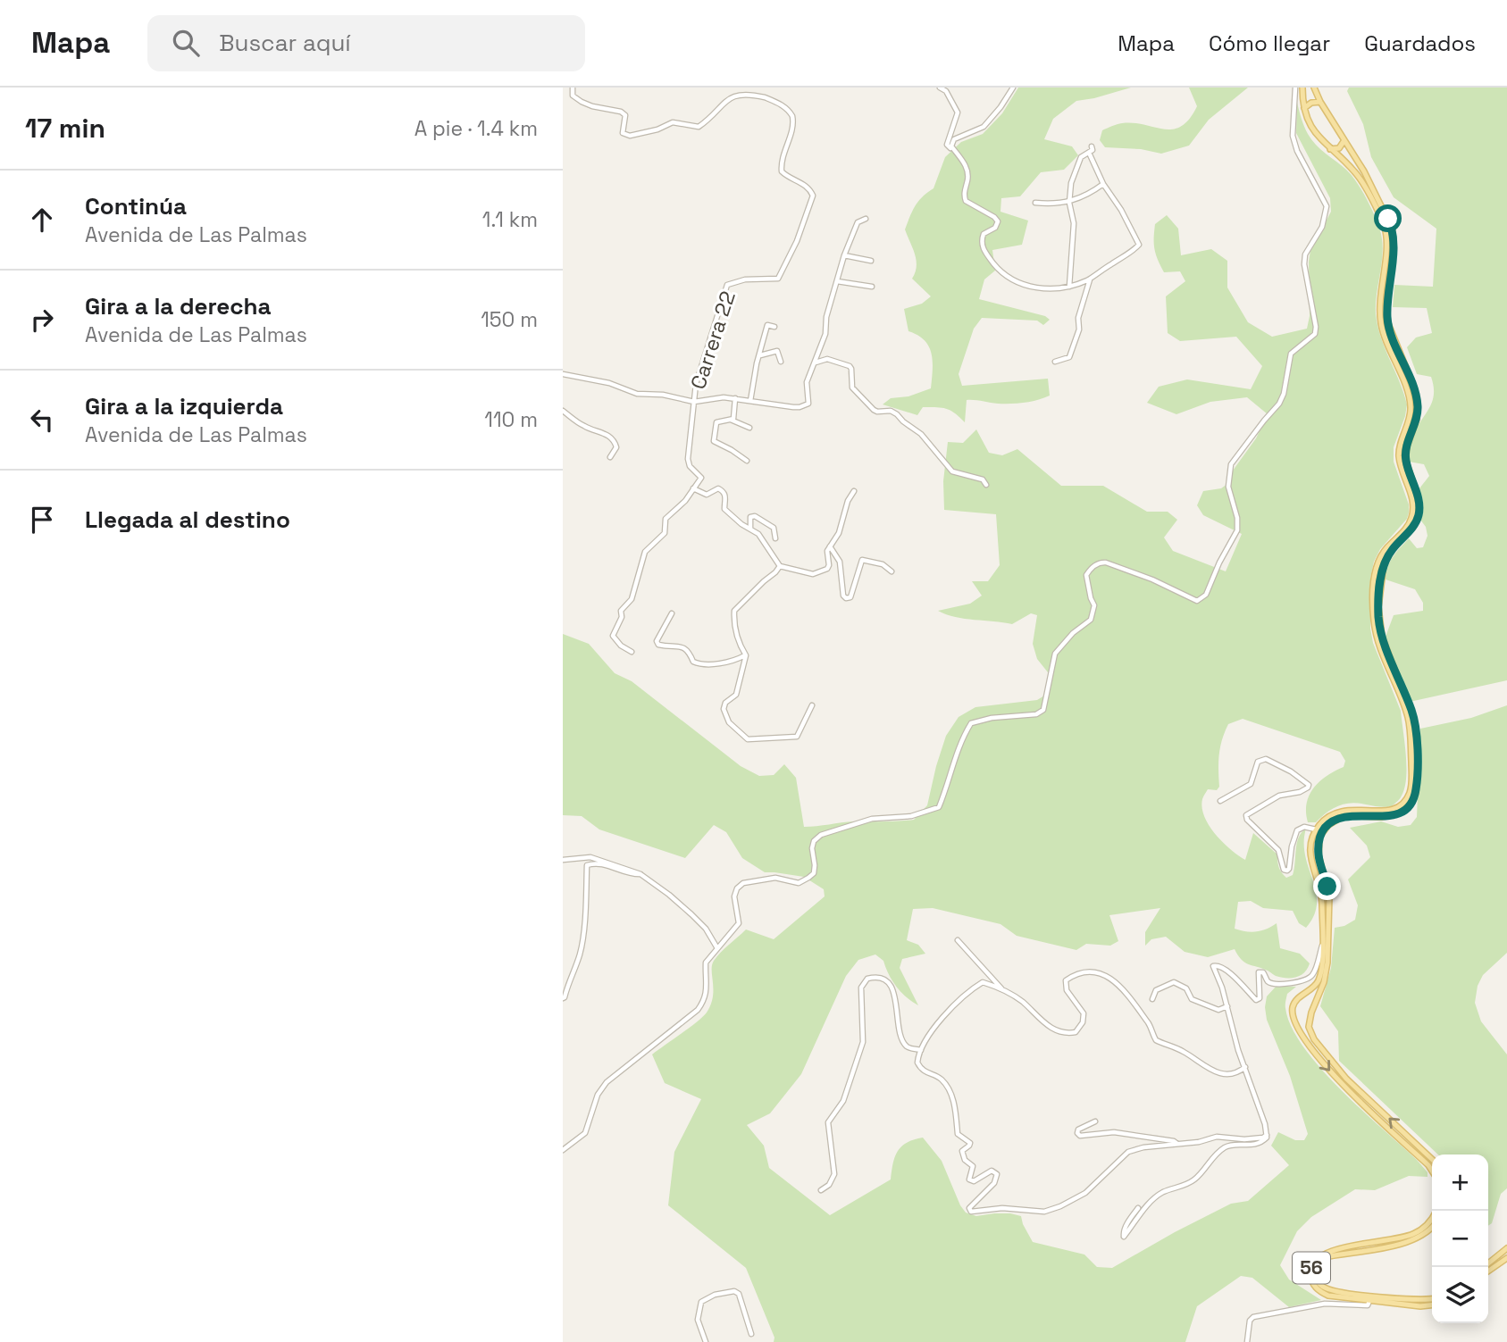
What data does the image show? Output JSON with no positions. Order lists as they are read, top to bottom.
{
  "streets": {
    "main road": ["56"],
    "street": ["Carrera 22"]
  },
  "page": {
    "header": "Mapa",
    "search": "Buscar aquí",
    "nav": ["Mapa", "Cómo llegar", "Guardados"],
    "heading": ["17 min", "A pie · 1.4 km"],
    "list": [
      ["Continúa", "Avenida de Las Palmas", "1.1 km"],
      ["Gira a la derecha", "Avenida de Las Palmas", "150 m"],
      ["Gira a la izquierda", "Avenida de Las Palmas", "110 m"],
      "Llegada al destino"
    ],
    "map_buttons": ["+", "−"]
  }
}
